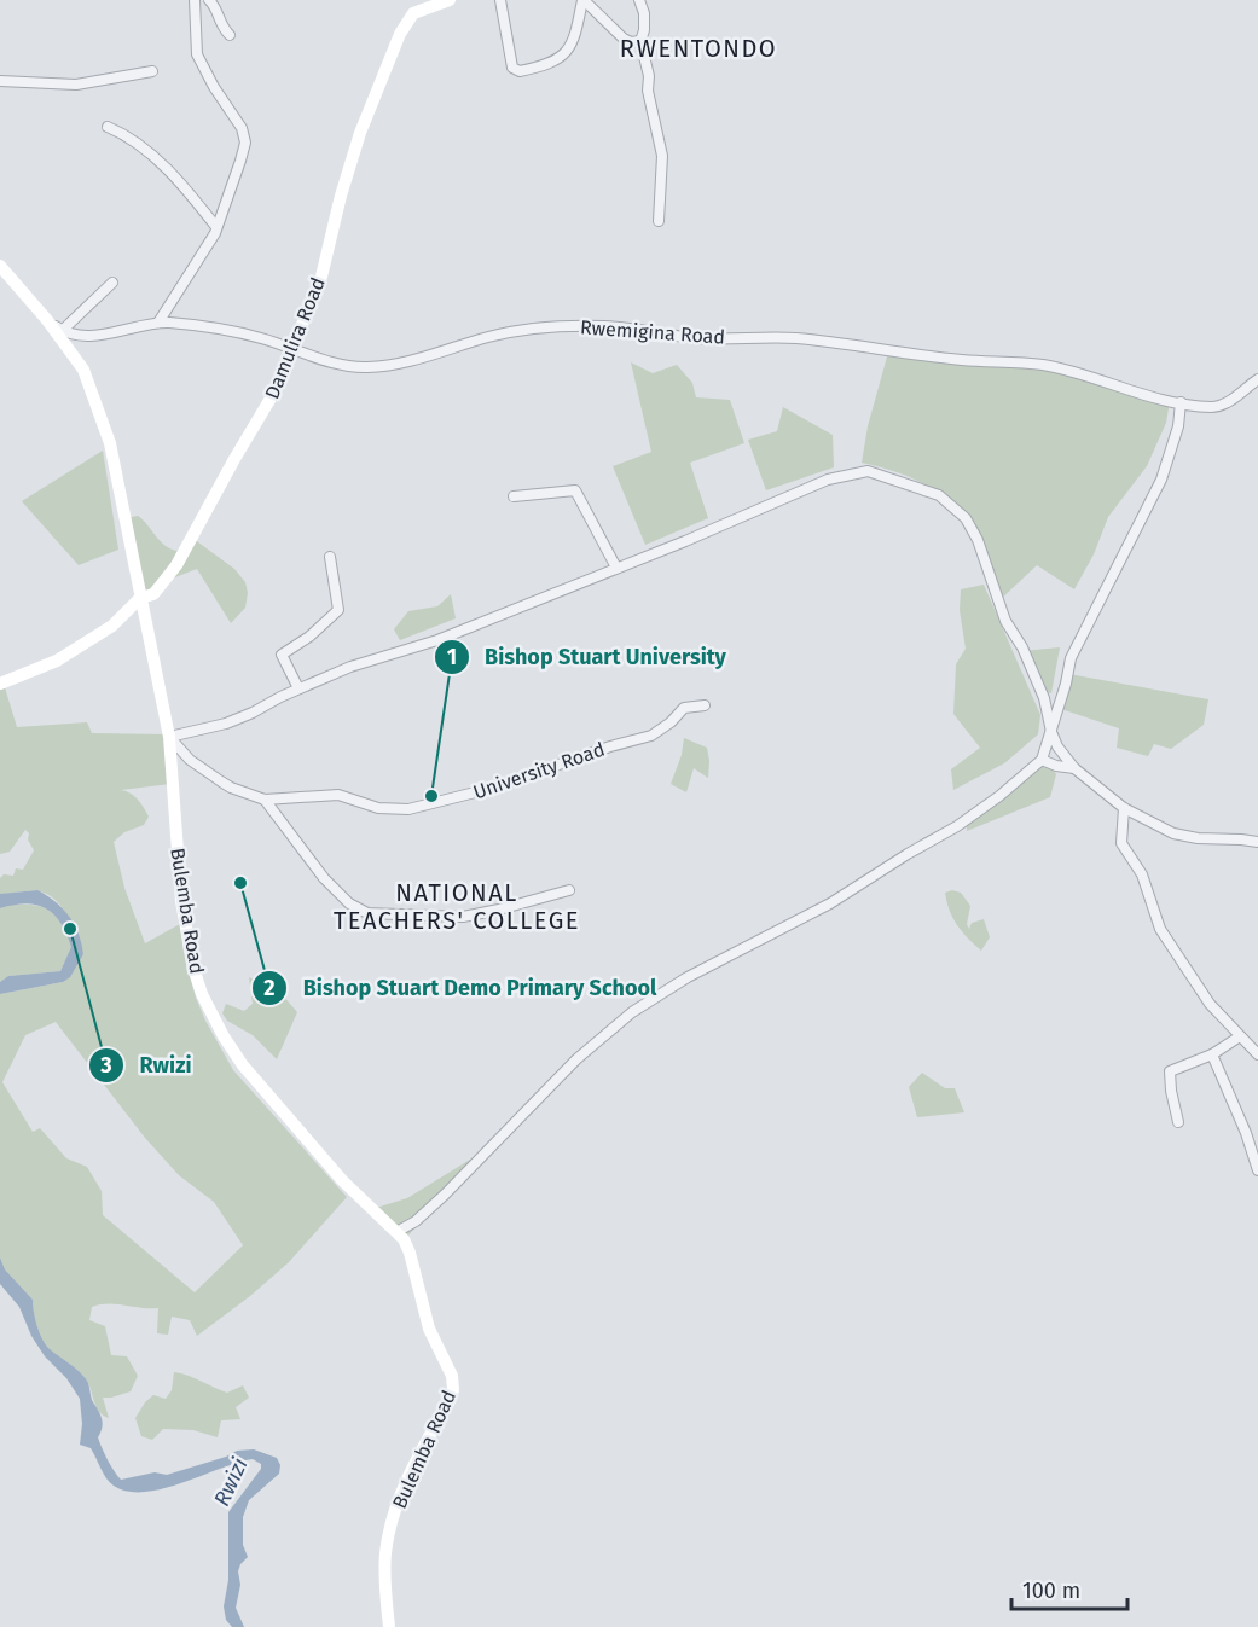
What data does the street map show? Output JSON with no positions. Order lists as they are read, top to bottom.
{
  "streets": {
    "main road": ["Damulira Road", "Bulemba Road"],
    "street": ["Rwemigina Road", "University Road"]
  },
  "crossings": [
    ["Rwemigina Road", "Damulira Road"],
    ["Rwemigina Road", "Bulemba Road"],
    ["Damulira Road", "Bulemba Road"],
    ["University Road", "Bulemba Road"]
  ],
  "districts": ["RWENTONDO", "NATIONAL TEACHERS' COLLEGE"],
  "water": ["Rwizi"],
  "places": ["Bishop Stuart University", "Bishop Stuart Demo Primary School", "Rwizi"],
  "scale_bar": "100 m"
}
